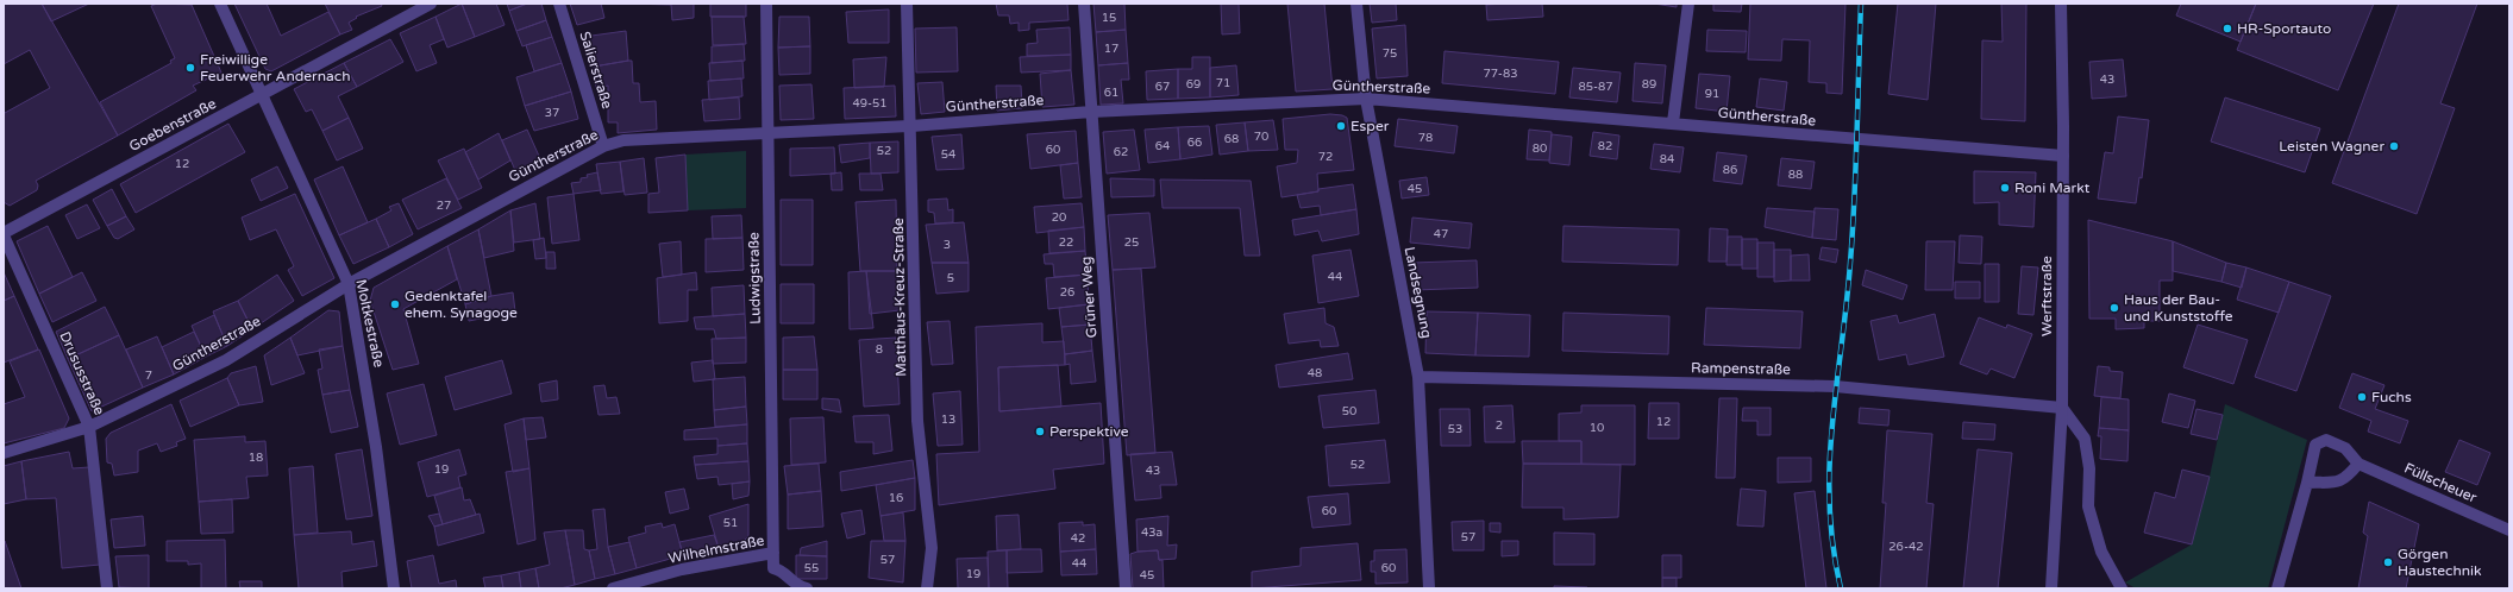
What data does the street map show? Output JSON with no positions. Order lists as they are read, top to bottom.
{
  "streets": {
    "street": [
      "Salierstraße",
      "Güntherstraße",
      "Goebenstraße",
      "Ludwigstraße",
      "Landsegnung",
      "Werftstraße",
      "Matthäus-Kreuz-Straße",
      "Grüner Weg",
      "Moltkestraße",
      "Rampenstraße",
      "Drususstraße",
      "Füllscheuer",
      "Wilhelmstraße"
    ]
  },
  "crossings": [
    ["Salierstraße", "Güntherstraße"],
    ["Güntherstraße", "Ludwigstraße"],
    ["Güntherstraße", "Landsegnung"],
    ["Güntherstraße", "Werftstraße"],
    ["Güntherstraße", "Matthäus-Kreuz-Straße"],
    ["Güntherstraße", "Grüner Weg"],
    ["Güntherstraße", "Moltkestraße"],
    ["Güntherstraße", "Drususstraße"],
    ["Goebenstraße", "Moltkestraße"],
    ["Goebenstraße", "Drususstraße"],
    ["Ludwigstraße", "Wilhelmstraße"],
    ["Landsegnung", "Rampenstraße"],
    ["Werftstraße", "Rampenstraße"]
  ],
  "places": [
    "HR-Sportauto",
    "Freiwillige Feuerwehr Andernach",
    "Esper",
    "Leisten Wagner",
    "Roni Markt",
    "Gedenktafel ehem. Synagoge",
    "Haus der Bau- und Kunststoffe",
    "Fuchs",
    "Perspektive",
    "Görgen Haustechnik"
  ],
  "house_numbers": [
    "15",
    "17",
    "75",
    "77-83",
    "43",
    "71",
    "69",
    "89",
    "67",
    "85-87",
    "61",
    "91",
    "49-51",
    "37",
    "70",
    "78",
    "68",
    "66",
    "64",
    "82",
    "80",
    "60",
    "52",
    "62",
    "54",
    "72",
    "84",
    "12",
    "86",
    "88",
    "45",
    "27",
    "20",
    "47",
    "22",
    "25",
    "3",
    "44",
    "5",
    "26",
    "8",
    "48",
    "7",
    "50",
    "13",
    "12",
    "2",
    "10",
    "53",
    "18",
    "52",
    "19",
    "43",
    "16",
    "60",
    "51",
    "43a",
    "57",
    "42",
    "26-42",
    "57",
    "44",
    "55",
    "60",
    "19",
    "45"
  ]
}
